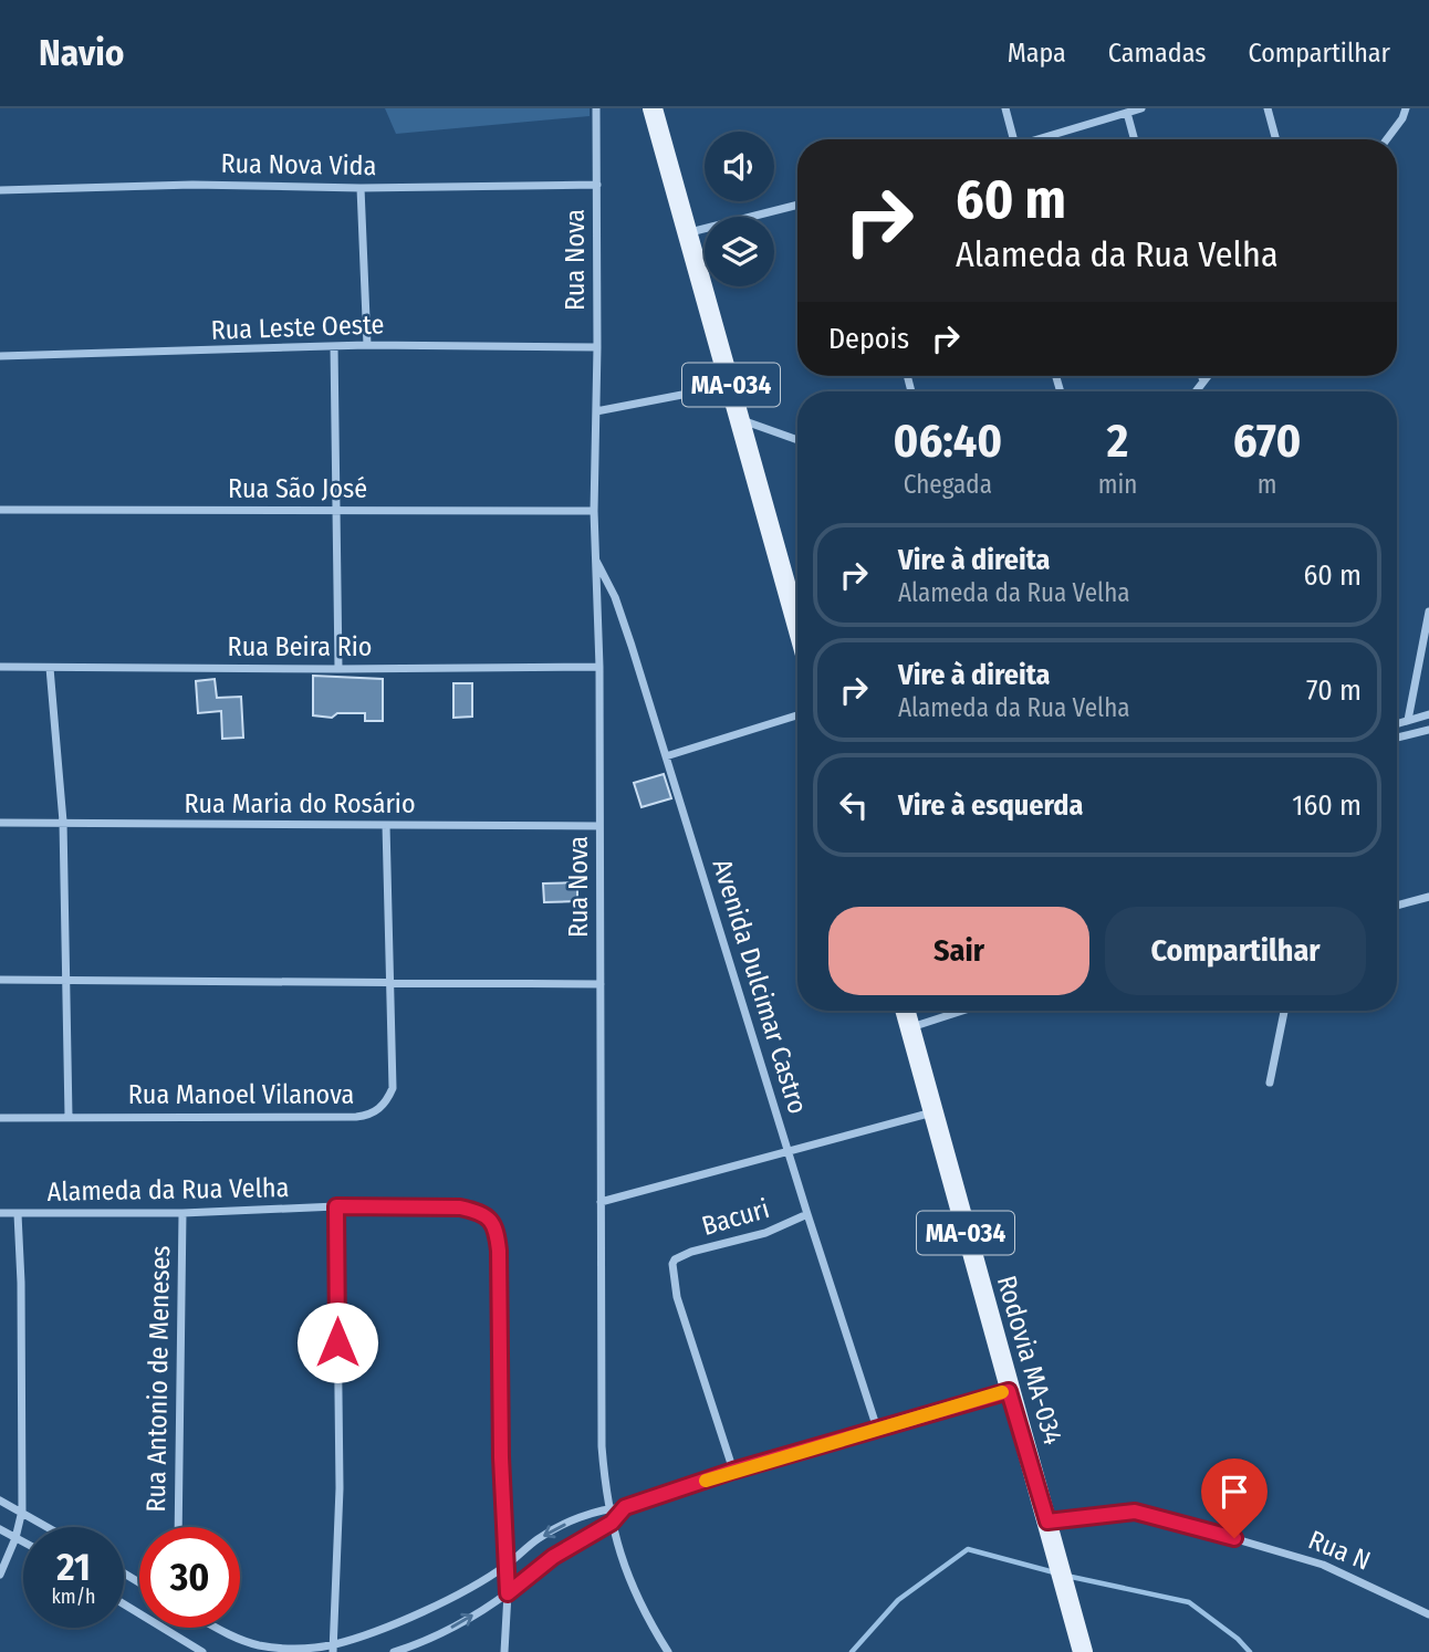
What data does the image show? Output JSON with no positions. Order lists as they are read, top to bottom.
{
  "streets": {
    "main road": ["MA-034", "Rodovia MA-034"],
    "street": [
      "Rua Nova Vida",
      "Rua Nova",
      "Rua Leste Oeste",
      "Rua São José",
      "Rua Beira Rio",
      "Rua Maria do Rosário",
      "Avenida Dulcimar Castro",
      "Rua Manoel Vilanova",
      "Alameda da Rua Velha",
      "Bacuri",
      "Rua Antonio de Meneses",
      "Rua N"
    ]
  },
  "crossings": [
    ["Rua Nova Vida", "Rua Nova"],
    ["Rua Nova", "Rua Leste Oeste"],
    ["Rua Nova", "Rua São José"],
    ["Rua Nova", "Rua Beira Rio"],
    ["Rua Nova", "Rua Maria do Rosário"],
    ["Rua Nova", "Avenida Dulcimar Castro"],
    ["MA-034", "Rodovia MA-034"],
    ["MA-034", "Rua N"],
    ["Rua Maria do Rosário", "Rua Manoel Vilanova"],
    ["Avenida Dulcimar Castro", "Bacuri"],
    ["Alameda da Rua Velha", "Rua Antonio de Meneses"],
    ["Rodovia MA-034", "Rua N"]
  ],
  "page": {
    "header": "Navio",
    "nav": ["Mapa", "Camadas", "Compartilhar"],
    "turn": ["60 m", "Alameda da Rua Velha"],
    "then": "Depois",
    "eta": [
      "06:40",
      "Chegada",
      "2",
      "min",
      "670",
      "m"
    ],
    "list": [
      {
        "name": "Vire à direita",
        "note": "Alameda da Rua Velha",
        "value": "60 m"
      },
      {
        "name": "Vire à direita",
        "note": "Alameda da Rua Velha",
        "value": "70 m"
      },
      {
        "name": "Vire à esquerda",
        "value": "160 m"
      }
    ],
    "buttons": ["Sair", "Compartilhar"],
    "speed": "21 km/h",
    "limit": "30"
  }
}
